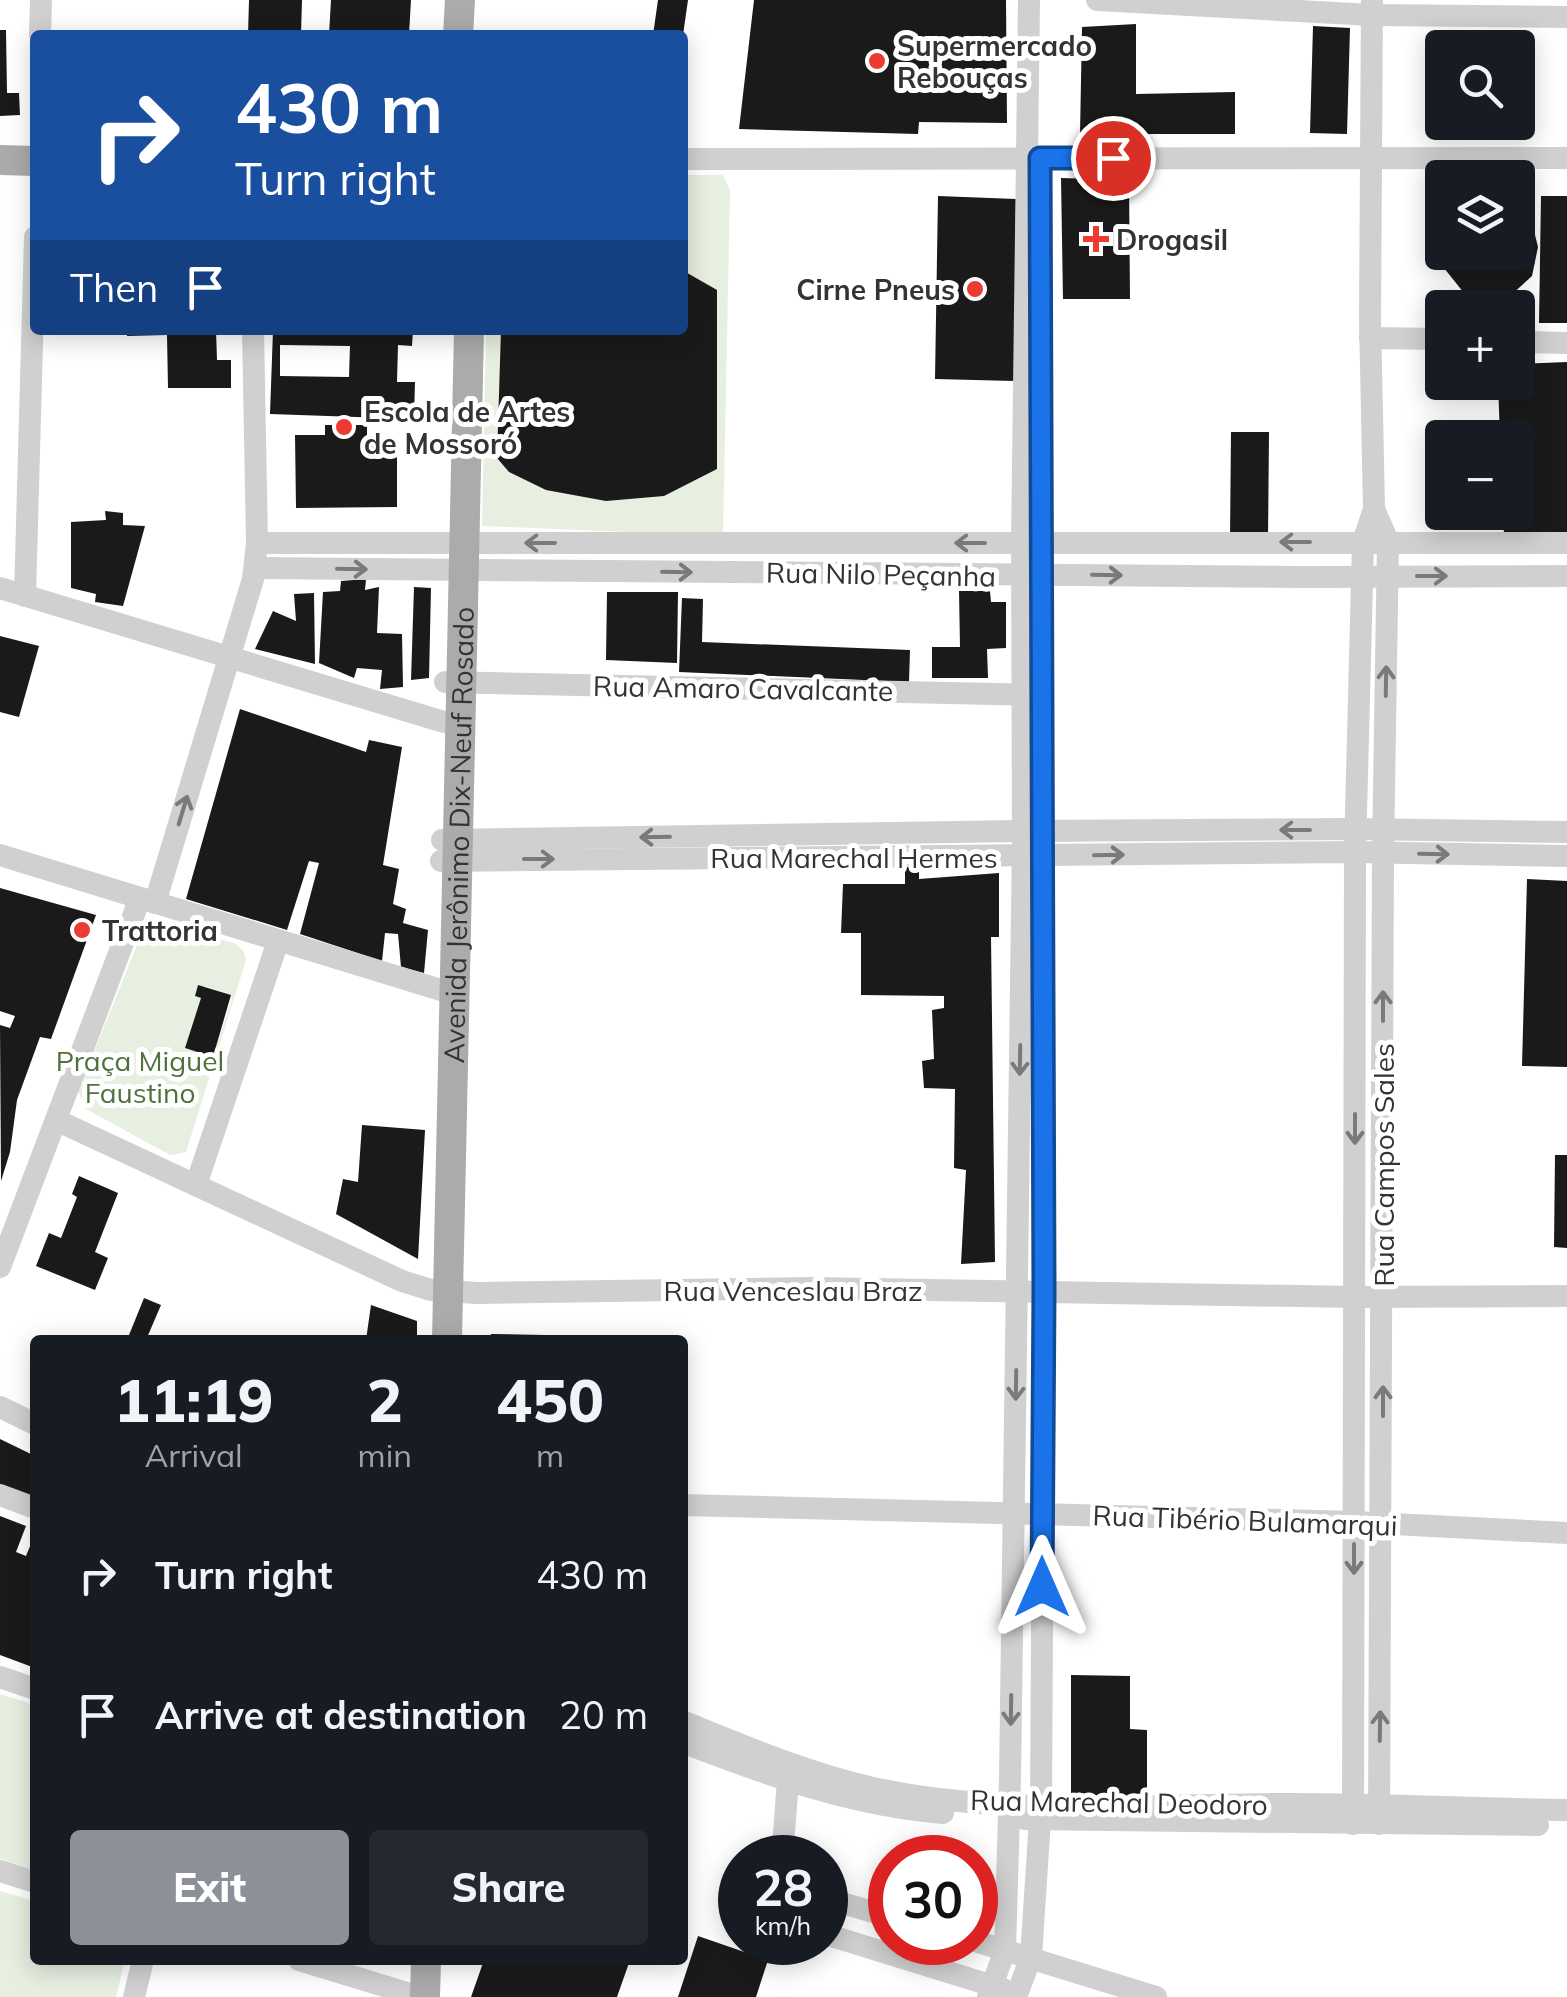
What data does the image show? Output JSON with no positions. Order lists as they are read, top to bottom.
{
  "streets": {
    "main road": ["Avenida Jerônimo Dix-Neuf Rosado"],
    "street": [
      "Rua Nilo Peçanha",
      "Rua Amaro Cavalcante",
      "Rua Marechal Hermes",
      "Rua Campos Sales",
      "Rua Venceslau Braz",
      "Rua Tibério Bulamarqui",
      "Rua Marechal Deodoro"
    ]
  },
  "crossings": [
    ["Rua Nilo Peçanha", "Avenida Jerônimo Dix-Neuf Rosado"],
    ["Rua Nilo Peçanha", "Rua Campos Sales"],
    ["Rua Amaro Cavalcante", "Avenida Jerônimo Dix-Neuf Rosado"],
    ["Avenida Jerônimo Dix-Neuf Rosado", "Rua Marechal Hermes"],
    ["Avenida Jerônimo Dix-Neuf Rosado", "Rua Venceslau Braz"],
    ["Rua Marechal Hermes", "Rua Campos Sales"],
    ["Rua Campos Sales", "Rua Venceslau Braz"],
    ["Rua Campos Sales", "Rua Tibério Bulamarqui"],
    ["Rua Campos Sales", "Rua Marechal Deodoro"]
  ],
  "parks": ["Praça Miguel Faustino"],
  "places": {
    "other": [
      "Supermercado Rebouças",
      "Cirne Pneus",
      "Escola de Artes de Mossoró",
      "Trattoria"
    ],
    "health": ["Drogasil"]
  },
  "page": {
    "map_buttons": ["+", "−"],
    "turn": ["430 m", "Turn right"],
    "then": "Then",
    "eta": [
      "11:19",
      "Arrival",
      "2",
      "min",
      "450",
      "m"
    ],
    "list": [
      {
        "name": "Turn right",
        "value": "430 m"
      },
      {
        "name": "Arrive at destination",
        "value": "20 m"
      }
    ],
    "buttons": ["Exit", "Share"],
    "speed": "28 km/h",
    "limit": "30"
  }
}
